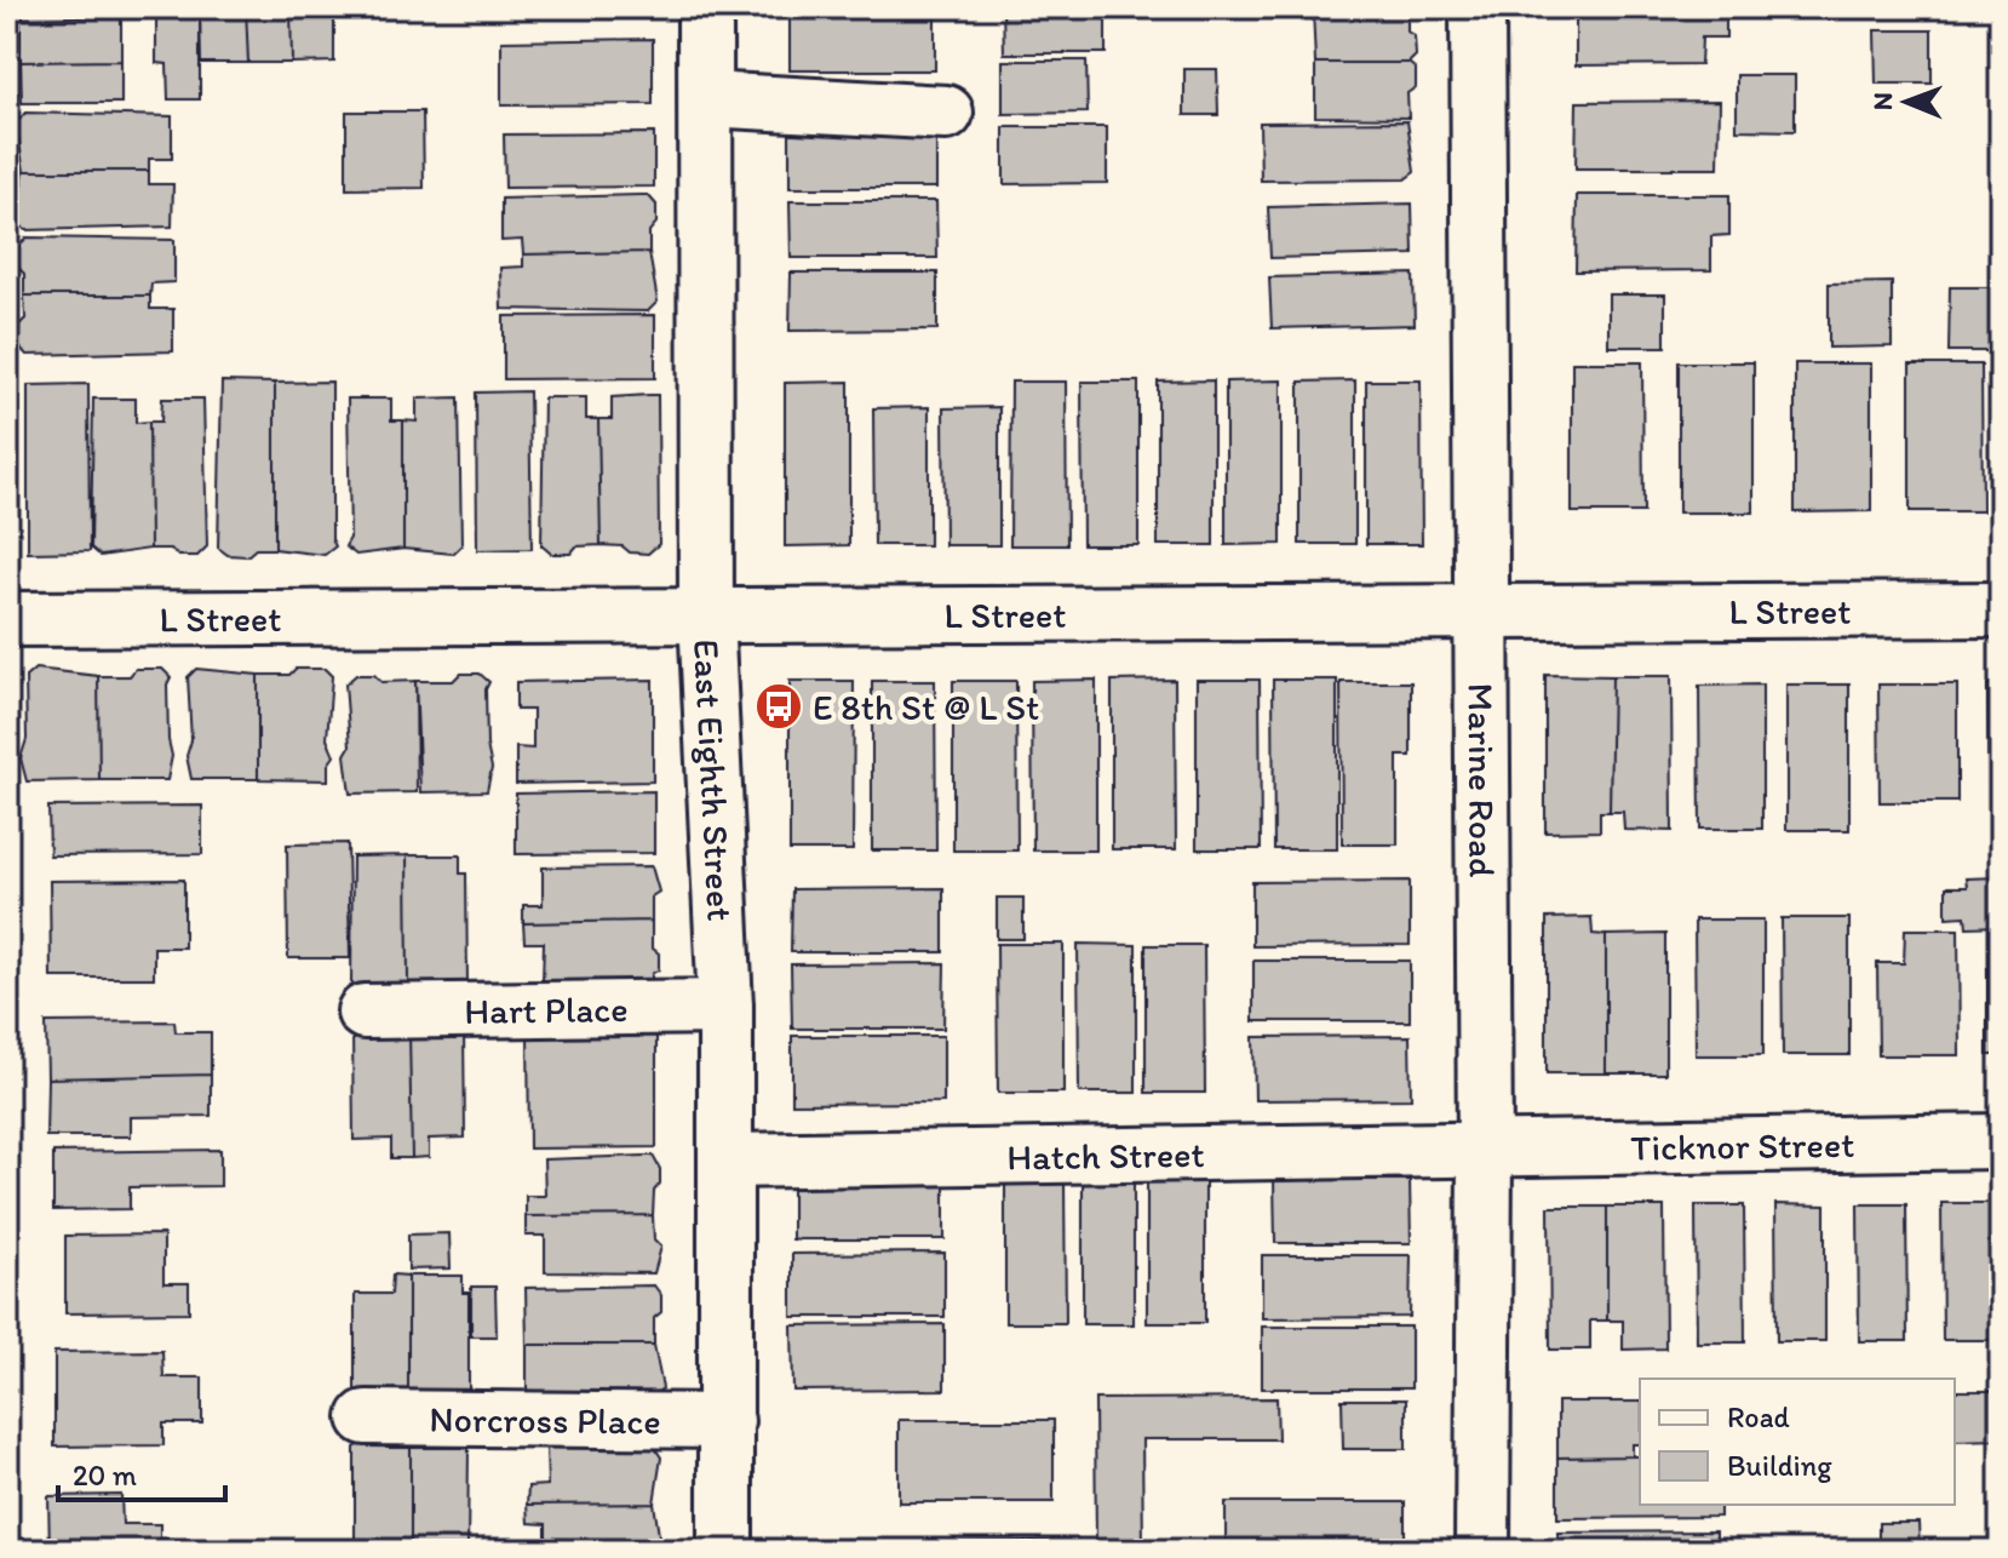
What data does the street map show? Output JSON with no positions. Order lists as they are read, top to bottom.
{
  "streets": {
    "street": [
      "L Street",
      "East Eighth Street",
      "Marine Road",
      "Hart Place",
      "Ticknor Street",
      "Hatch Street",
      "Norcross Place"
    ]
  },
  "crossings": [
    ["L Street", "East Eighth Street"],
    ["L Street", "Marine Road"],
    ["East Eighth Street", "Hart Place"],
    ["East Eighth Street", "Hatch Street"],
    ["East Eighth Street", "Norcross Place"],
    ["Marine Road", "Ticknor Street"],
    ["Marine Road", "Hatch Street"],
    ["Ticknor Street", "Hatch Street"]
  ],
  "places": {
    "bus stop": ["E 8th St @ L St"]
  },
  "legend": ["Road", "Building"],
  "scale_bar": "20 m",
  "north": "left"
}
